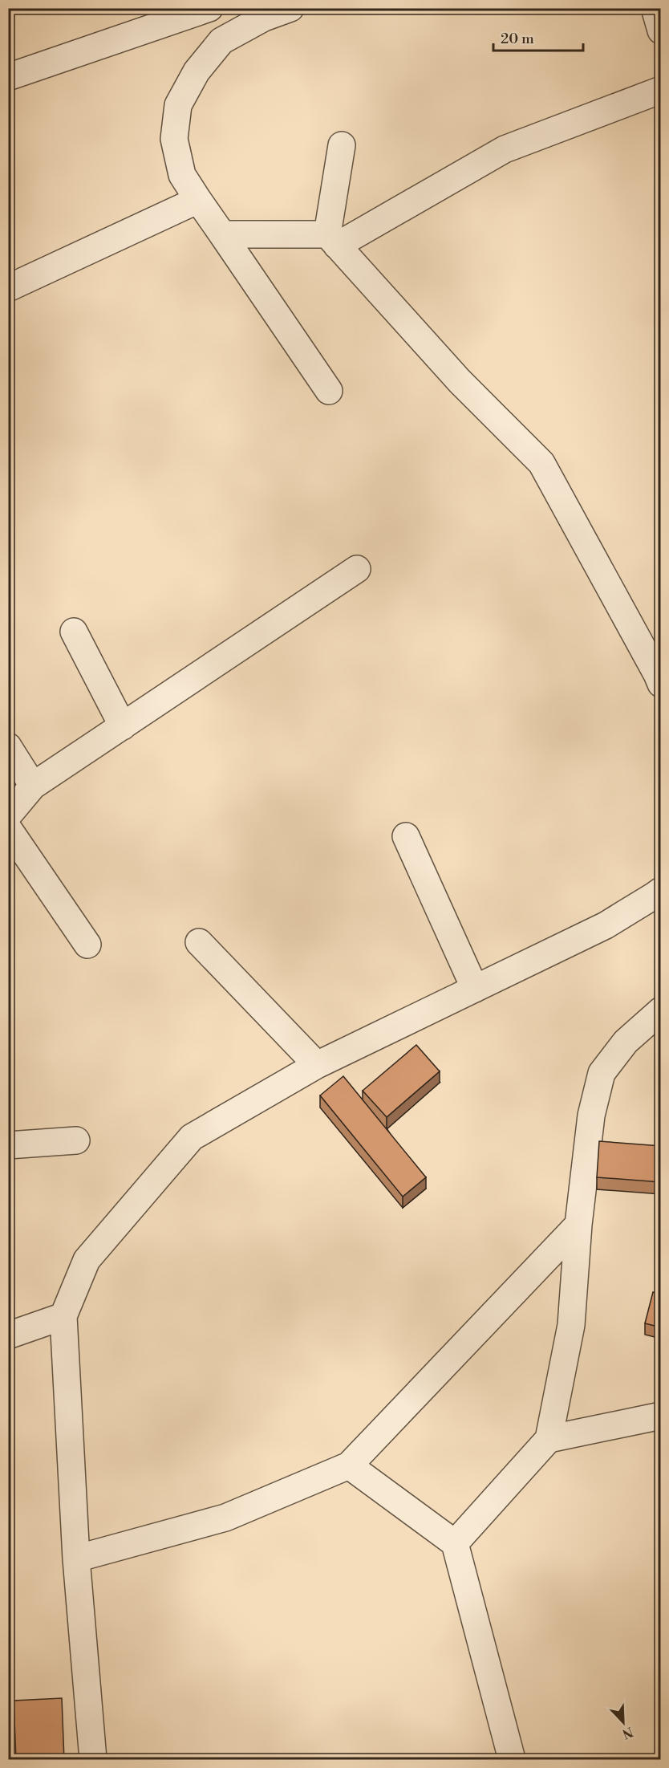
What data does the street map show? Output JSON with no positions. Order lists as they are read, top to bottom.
{
  "scale_bar": "20 m",
  "north": "bottom right"
}
